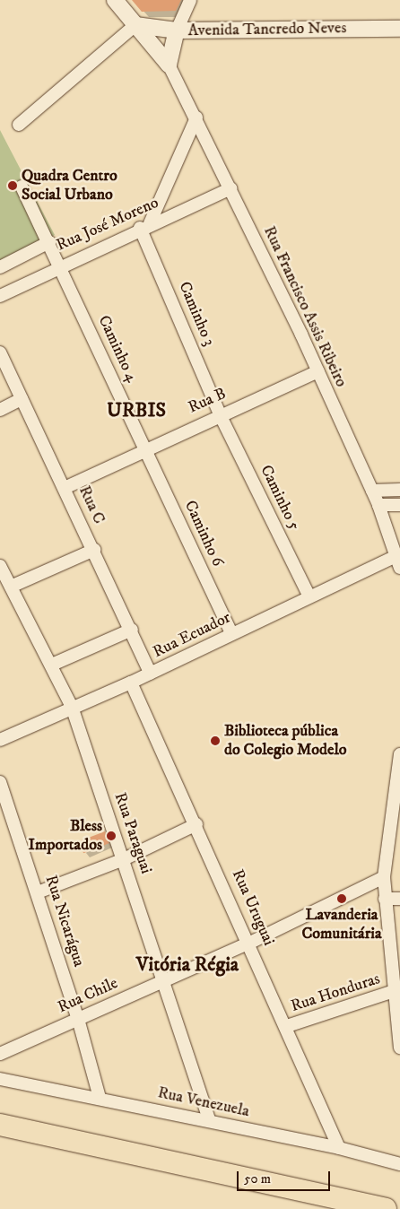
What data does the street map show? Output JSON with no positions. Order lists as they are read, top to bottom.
{
  "streets": {
    "street": [
      "Avenida Tancredo Neves",
      "Rua José Moreno",
      "Rua Francisco Assis Ribeiro",
      "Caminho 3",
      "Caminho 4",
      "Rua B",
      "Caminho 5",
      "Rua C",
      "Caminho 6",
      "Rua Ecuador",
      "Rua Paraguai",
      "Rua Uruguai",
      "Rua Nicarágua",
      "Rua Honduras",
      "Rua Chile",
      "Rua Venezuela"
    ]
  },
  "crossings": [
    ["Rua José Moreno", "Rua Francisco Assis Ribeiro"],
    ["Rua José Moreno", "Caminho 3"],
    ["Rua José Moreno", "Caminho 4"],
    ["Rua Francisco Assis Ribeiro", "Rua B"],
    ["Rua Francisco Assis Ribeiro", "Rua Ecuador"],
    ["Caminho 3", "Rua B"],
    ["Caminho 3", "Caminho 5"],
    ["Caminho 4", "Rua B"],
    ["Caminho 4", "Caminho 6"],
    ["Rua B", "Caminho 5"],
    ["Rua B", "Rua C"],
    ["Rua B", "Caminho 6"],
    ["Caminho 5", "Rua Ecuador"],
    ["Rua C", "Rua Ecuador"],
    ["Caminho 6", "Rua Ecuador"],
    ["Rua Ecuador", "Rua Paraguai"],
    ["Rua Ecuador", "Rua Uruguai"],
    ["Rua Paraguai", "Rua Chile"],
    ["Rua Paraguai", "Rua Venezuela"],
    ["Rua Uruguai", "Rua Honduras"],
    ["Rua Uruguai", "Rua Chile"],
    ["Rua Uruguai", "Rua Venezuela"],
    ["Rua Nicarágua", "Rua Chile"],
    ["Rua Nicarágua", "Rua Venezuela"]
  ],
  "districts": ["URBIS", "Vitória Régia"],
  "places": [
    "Quadra Centro Social Urbano",
    "Biblioteca pública do Colegio Modelo",
    "Bless Importados",
    "Lavanderia Comunitária"
  ],
  "scale_bar": "50 m"
}
